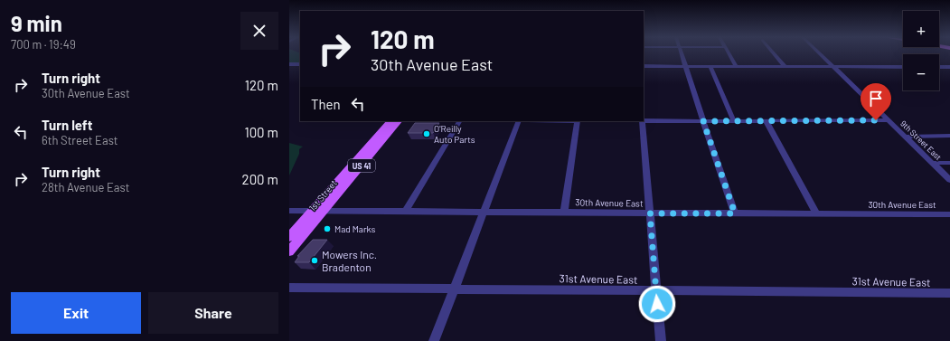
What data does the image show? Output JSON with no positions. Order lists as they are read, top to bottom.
{
  "streets": {
    "main road": ["US 41", "1st Street"],
    "street": ["9th Street East", "30th Avenue East", "31st Avenue East"]
  },
  "crossings": [
    ["1st Street", "30th Avenue East"]
  ],
  "places": ["O'Reilly Auto Parts", "Mad Marks", "Mowers Inc. Bradenton"],
  "page": {
    "heading": ["9 min", "700 m · 19:49"],
    "map_buttons": ["+", "−"],
    "turn": ["120 m", "30th Avenue East"],
    "list": [
      {
        "name": "Turn right",
        "note": "30th Avenue East",
        "value": "120 m"
      },
      {
        "name": "Turn left",
        "note": "6th Street East",
        "value": "100 m"
      },
      {
        "name": "Turn right",
        "note": "28th Avenue East",
        "value": "200 m"
      }
    ],
    "then": "Then",
    "buttons": ["Exit", "Share"]
  }
}
